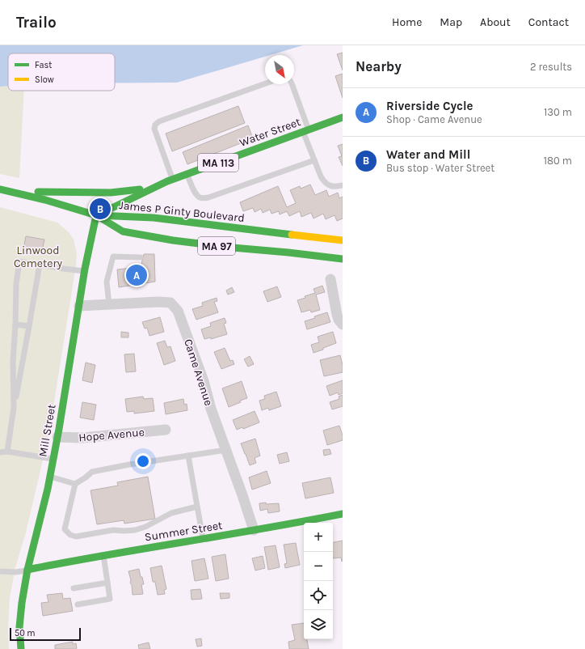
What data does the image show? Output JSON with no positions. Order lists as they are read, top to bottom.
{
  "streets": {
    "main road": [
      "Water Street",
      "MA 113",
      "James P Ginty Boulevard",
      "MA 97",
      "Mill Street",
      "Summer Street"
    ],
    "street": ["Came Avenue", "Hope Avenue"]
  },
  "crossings": [
    ["Water Street", "James P Ginty Boulevard"],
    ["Water Street", "Mill Street"],
    ["James P Ginty Boulevard", "Mill Street"],
    ["Came Avenue", "Mill Street"],
    ["Came Avenue", "Summer Street"],
    ["Mill Street", "Hope Avenue"],
    ["Mill Street", "Summer Street"]
  ],
  "parks": ["Linwood Cemetery"],
  "legend": ["Fast", "Slow"],
  "scale_bar": "50 m",
  "north": "bottom right",
  "page": {
    "header": "Trailo",
    "nav": [
      "Home",
      "Map",
      "About",
      "Contact"
    ],
    "heading": ["Nearby", "2 results"],
    "list": [
      {
        "mark": "A",
        "name": "Riverside Cycle",
        "note": "Shop · Came Avenue",
        "value": "130 m"
      },
      {
        "mark": "B",
        "name": "Water and Mill",
        "note": "Bus stop · Water Street",
        "value": "180 m"
      }
    ],
    "pins": ["B", "A"],
    "map_buttons": ["+", "−"],
    "scale": "50 m"
  }
}
